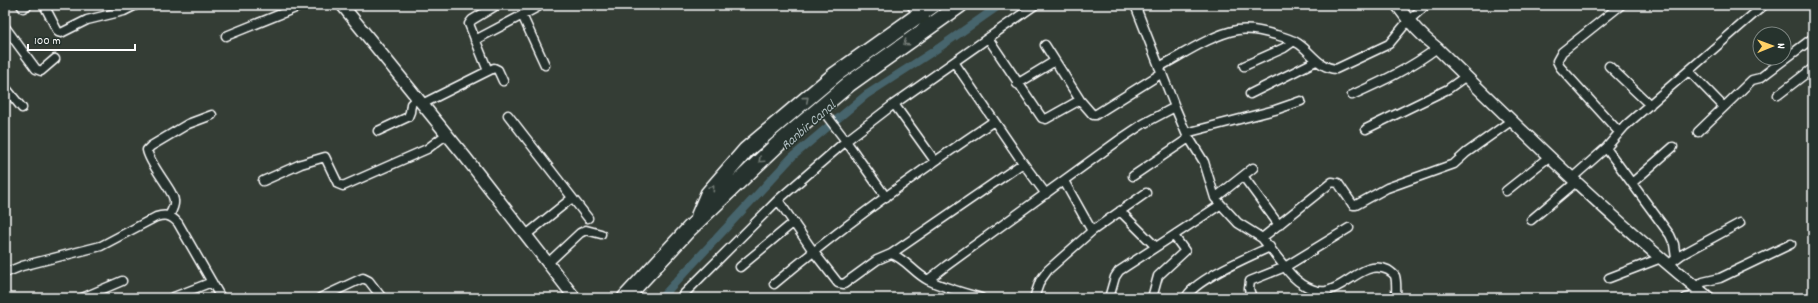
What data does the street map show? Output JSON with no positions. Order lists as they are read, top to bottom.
{
  "water": ["Ranbir Canal"],
  "scale_bar": "100 m",
  "north": "right"
}
